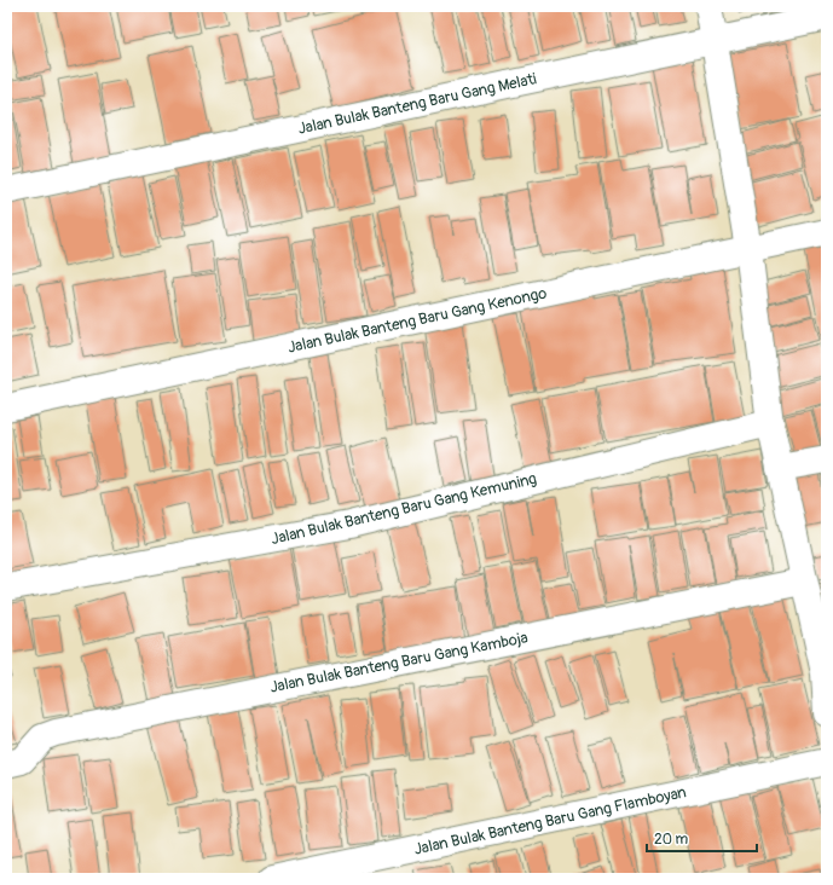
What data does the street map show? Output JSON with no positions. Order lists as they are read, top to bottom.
{
  "streets": {
    "street": [
      "Jalan Bulak Banteng Baru Gang Melati",
      "Jalan Bulak Banteng Baru Gang Kenongo",
      "Jalan Bulak Banteng Baru Gang Kemuning",
      "Jalan Bulak Banteng Baru Gang Kamboja",
      "Jalan Bulak Banteng Baru Gang Flamboyan"
    ]
  },
  "scale_bar": "20 m"
}
